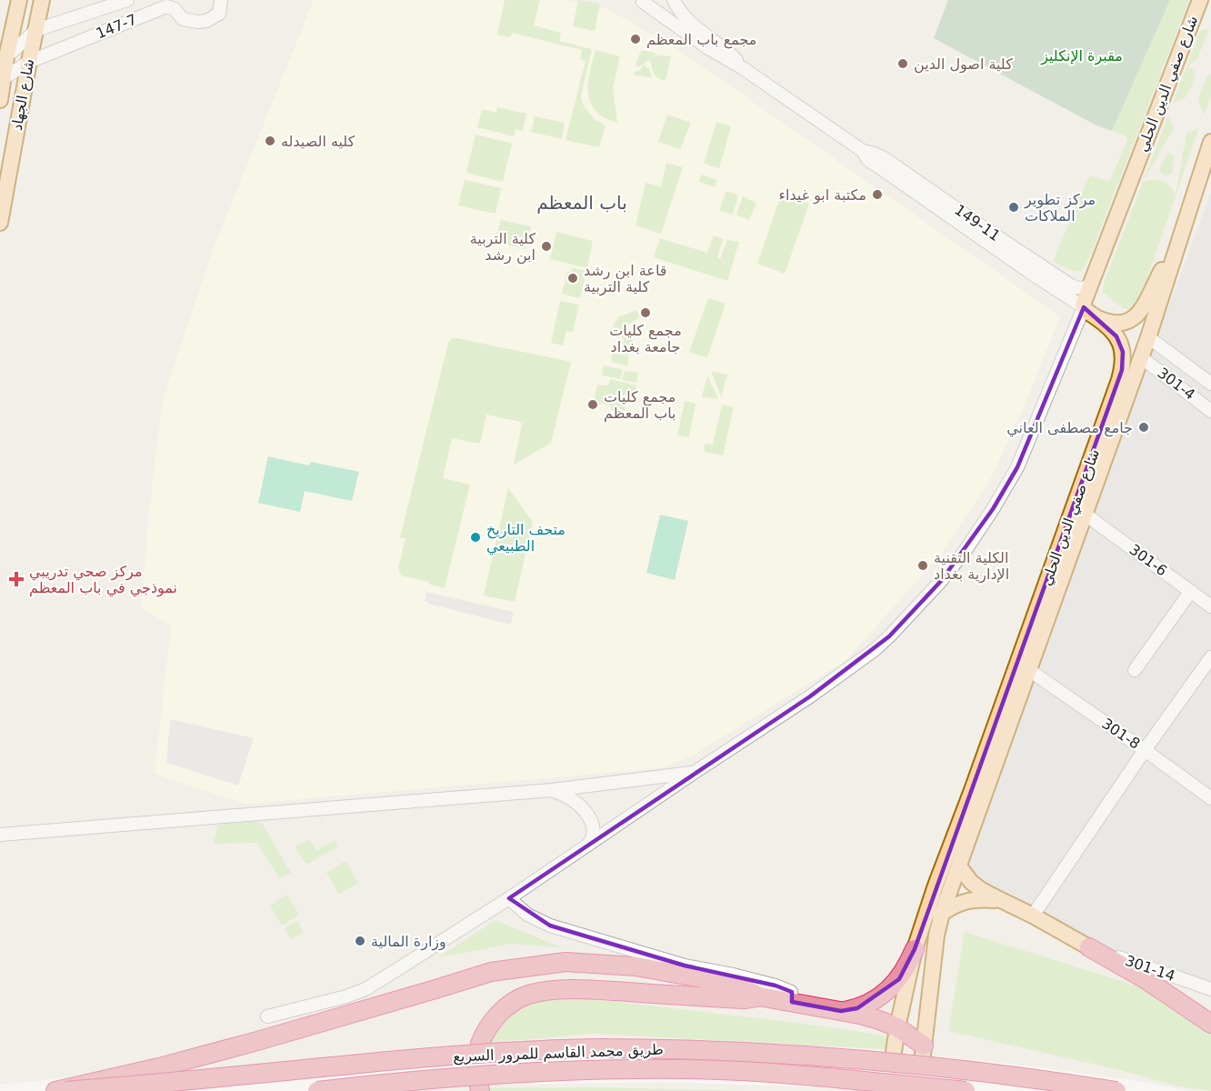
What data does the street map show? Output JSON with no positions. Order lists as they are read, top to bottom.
{
  "streets": {
    "highway": ["طريق محمد القاسم للمرور السريع"],
    "main road": ["شارع صفي الدين الحلي", "شارع الجهاد"],
    "street": [
      "147-7",
      "149-11",
      "301-4",
      "301-6",
      "301-8",
      "301-14"
    ]
  },
  "crossings": [
    ["147-7", "شارع الجهاد"],
    ["شارع صفي الدين الحلي", "149-11"],
    ["شارع صفي الدين الحلي", "301-4"],
    ["شارع صفي الدين الحلي", "301-6"],
    ["شارع صفي الدين الحلي", "301-8"]
  ],
  "districts": ["باب المعظم"],
  "parks": ["مقبرة الإنكليز"],
  "places": {
    "other": [
      "مجمع باب المعظم",
      "كلية اصول الدين",
      "كليه الصيدله",
      "مكتبة ابو غيداء",
      "مركز تطوير الملاكات",
      "كلية التربية ابن رشد",
      "قاعة ابن رشد كلية التربية",
      "مجمع كليات جامعة بغداد",
      "مجمع كليات باب المعظم",
      "جامع مصطفى العاني",
      "متحف التاريخ الطبيعي",
      "الكلية التقنية الإدارية بغداد",
      "وزارة المالية"
    ],
    "health": ["مركز صحي تدريبي نموذجي في باب المعظم"]
  }
}
